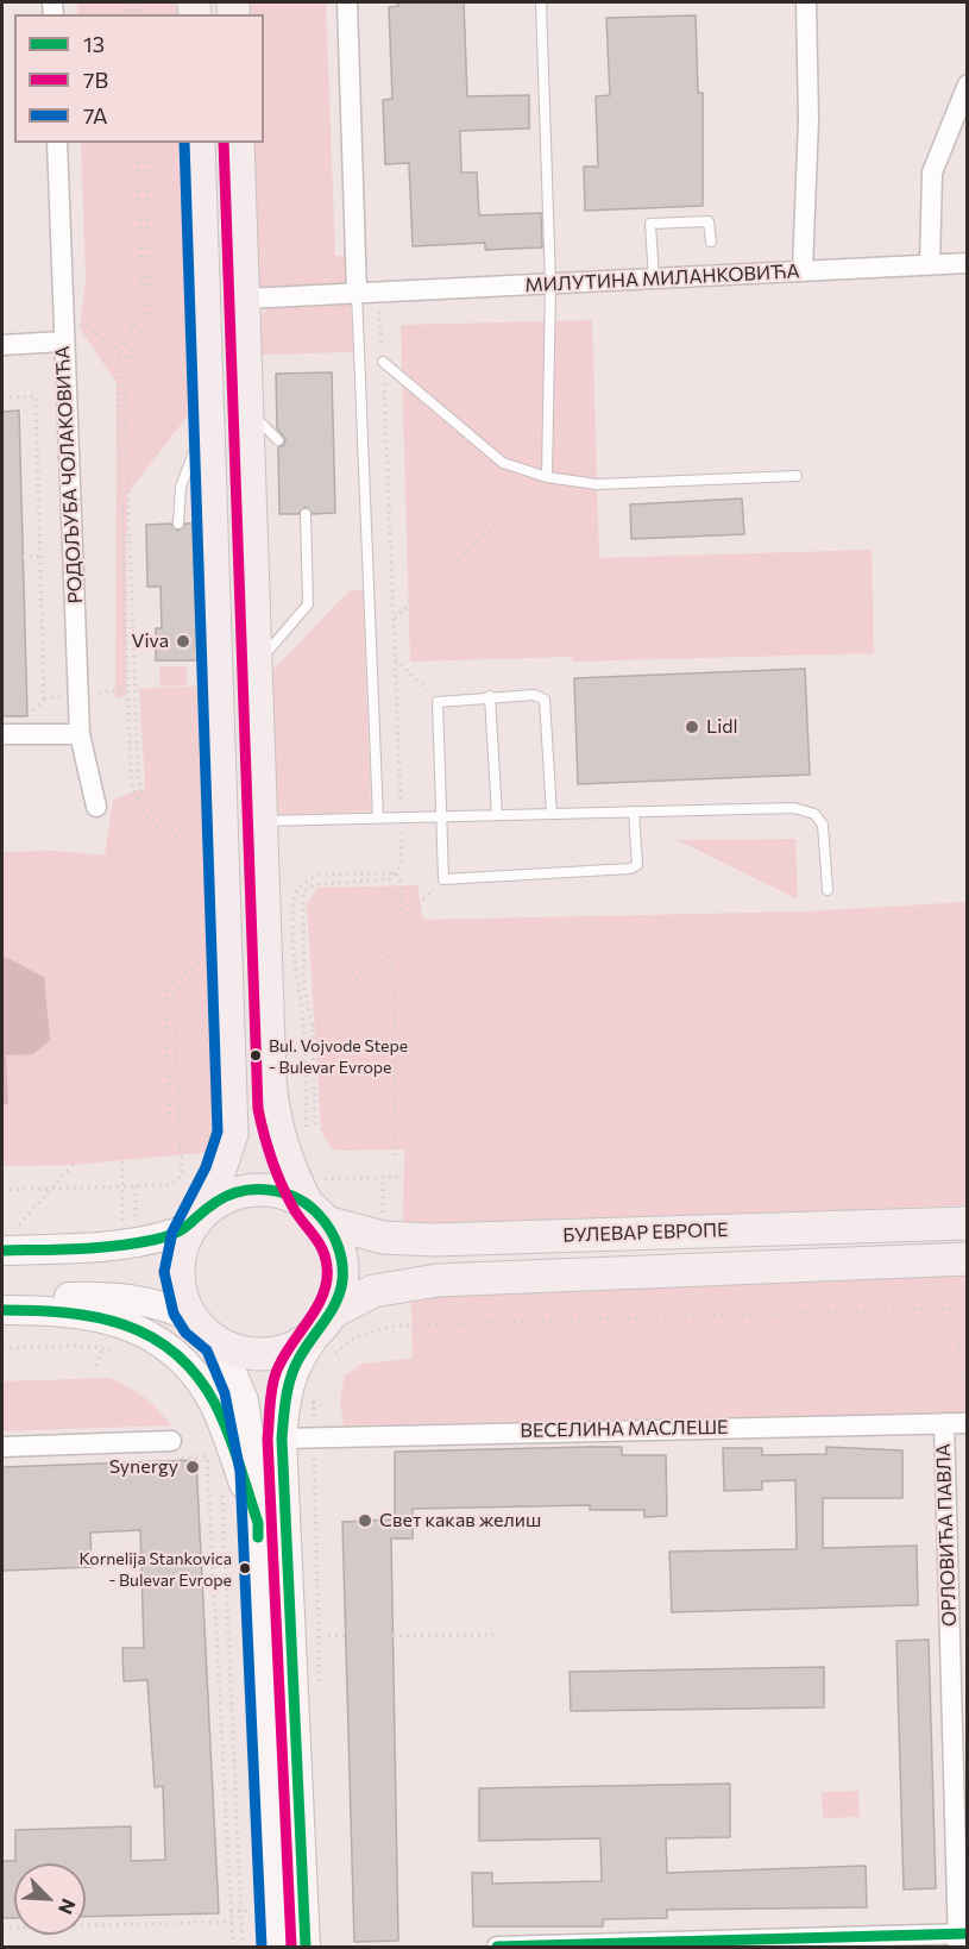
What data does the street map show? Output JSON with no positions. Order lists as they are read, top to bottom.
{
  "streets": {
    "main road": ["БУЛЕВАР ЕВРОПЕ"],
    "street": [
      "МИЛУТИНА МИЛАНКОВИЋА",
      "РОДОЉУБА ЧОЛАКОВИЋА",
      "ВЕСЕЛИНА МАСЛЕШЕ",
      "ОРЛОВИЋА ПАВЛА"
    ]
  },
  "crossings": [
    ["ВЕСЕЛИНА МАСЛЕШЕ", "ОРЛОВИЋА ПАВЛА"]
  ],
  "places": [
    "Viva",
    "Lidl",
    "Bul. Vojvode Stepe - Bulevar Evrope",
    "Synergy",
    "Свет какав желиш",
    "Kornelija Stankovica - Bulevar Evrope"
  ],
  "lines": ["transit line 7B", "transit line 7A", "transit line 13"],
  "legend": ["13", "7B", "7A"],
  "north": "bottom right"
}
